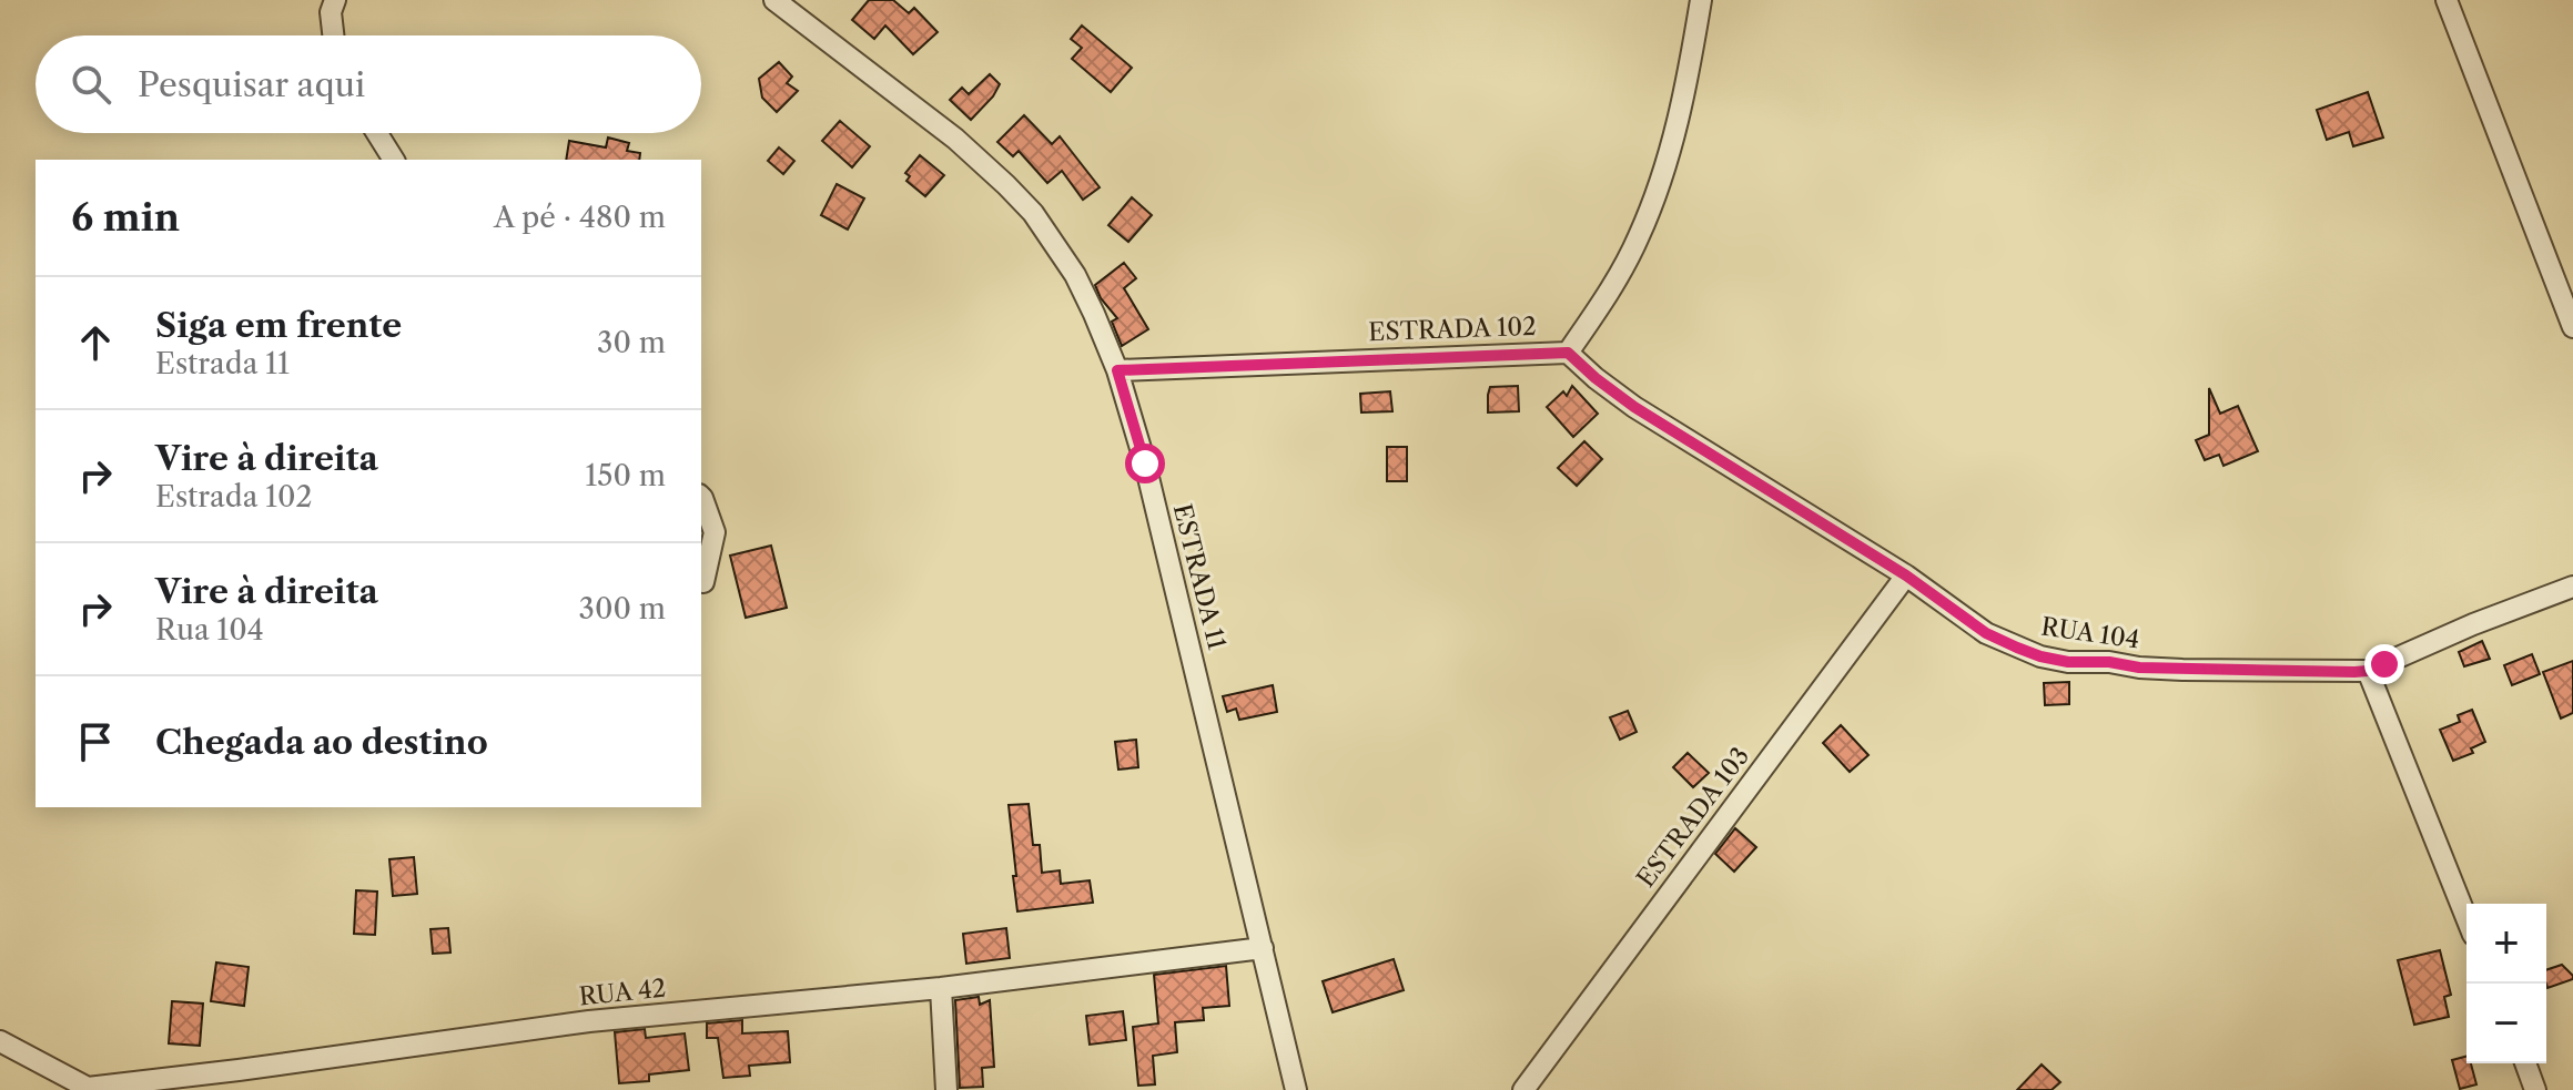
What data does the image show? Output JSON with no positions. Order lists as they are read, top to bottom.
{
  "streets": {
    "street": [
      "ESTRADA 102",
      "ESTRADA 11",
      "RUA 104",
      "ESTRADA 103",
      "RUA 42"
    ]
  },
  "crossings": [
    ["ESTRADA 102", "ESTRADA 11"],
    ["ESTRADA 102", "RUA 104"],
    ["ESTRADA 11", "RUA 42"],
    ["RUA 104", "ESTRADA 103"]
  ],
  "page": {
    "search": "Pesquisar aqui",
    "heading": ["6 min", "A pé · 480 m"],
    "list": [
      ["Siga em frente", "Estrada 11", "30 m"],
      ["Vire à direita", "Estrada 102", "150 m"],
      ["Vire à direita", "Rua 104", "300 m"],
      "Chegada ao destino"
    ],
    "map_buttons": ["+", "−"]
  }
}
